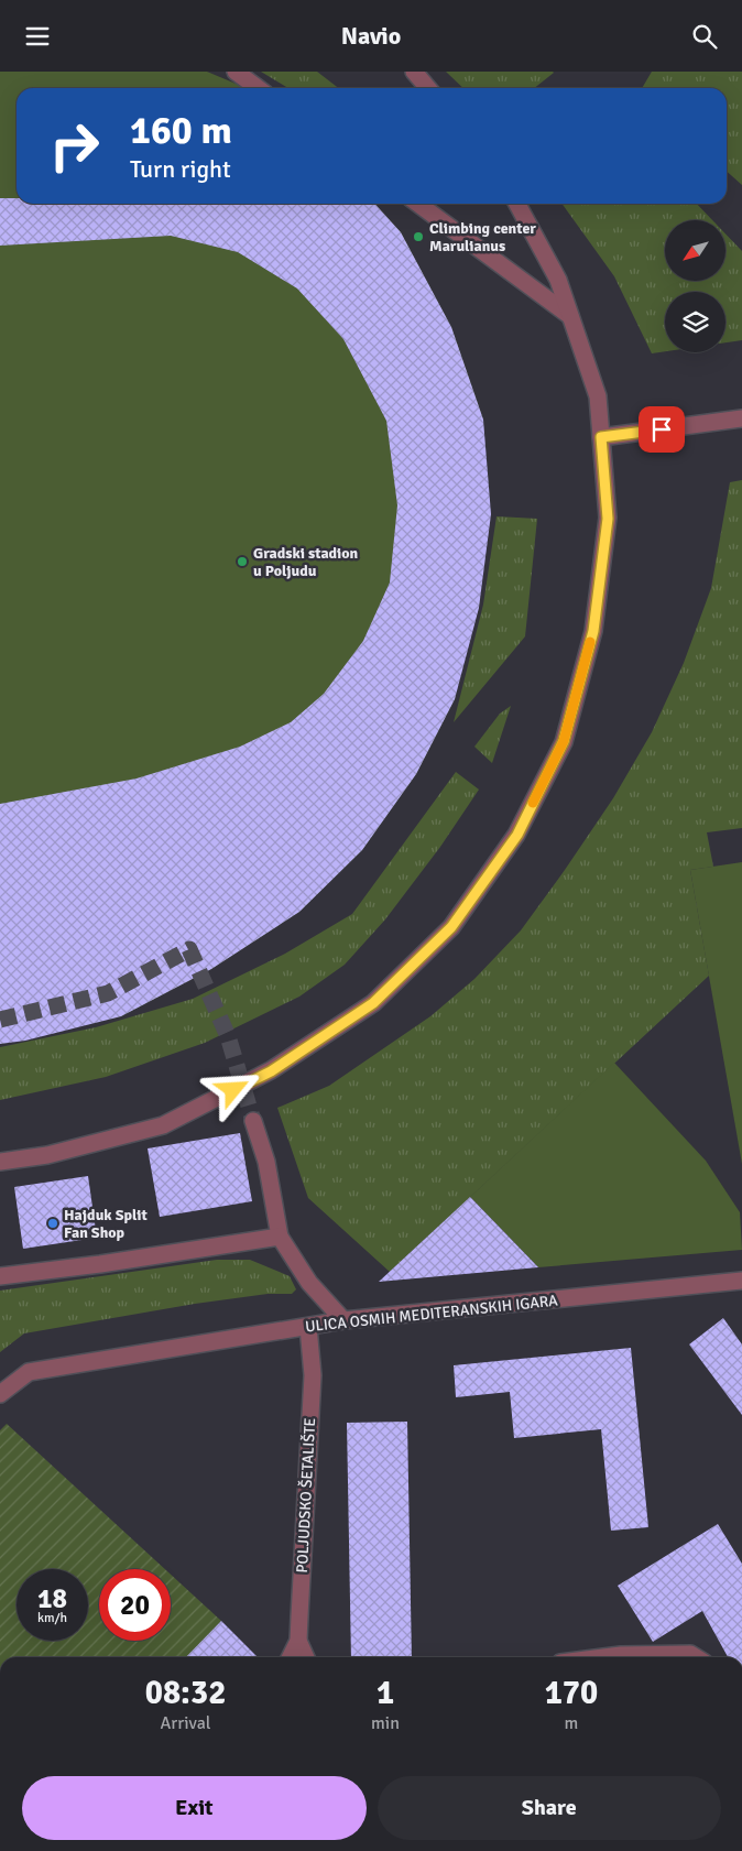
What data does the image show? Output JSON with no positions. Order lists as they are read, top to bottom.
{
  "streets": {
    "street": ["ULICA OSMIH MEDITERANSKIH IGARA", "POLJUDSKO ŠETALIŠTE"]
  },
  "crossings": [
    ["ULICA OSMIH MEDITERANSKIH IGARA", "POLJUDSKO ŠETALIŠTE"]
  ],
  "places": ["Climbing center Marulianus", "Gradski stadion u Poljudu", "Hajduk Split Fan Shop"],
  "north": "bottom left",
  "page": {
    "header": "Navio",
    "turn": ["160 m", "Turn right"],
    "speed": "18 km/h",
    "limit": "20",
    "eta": [
      "08:32",
      "Arrival",
      "1",
      "min",
      "170",
      "m"
    ],
    "buttons": ["Exit", "Share"]
  }
}
